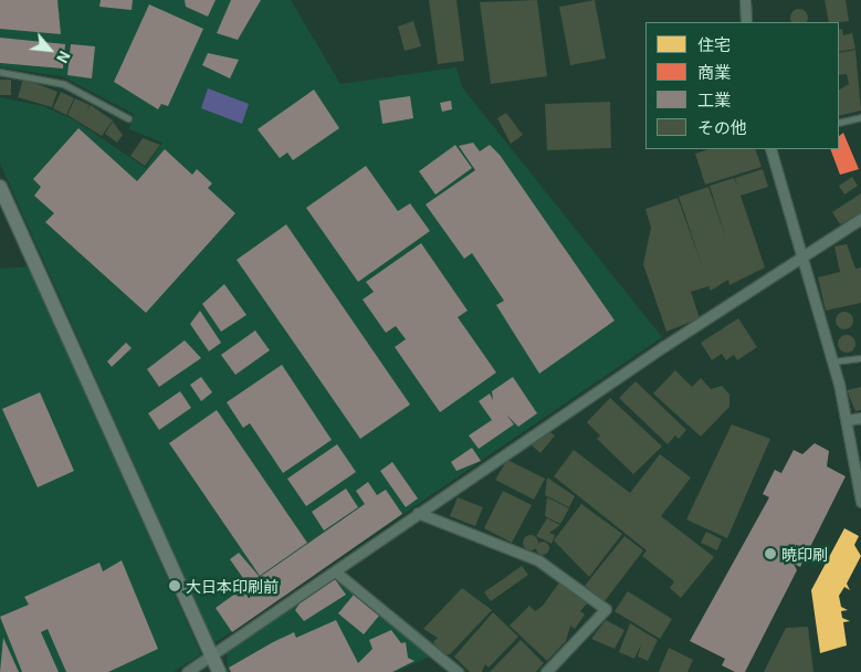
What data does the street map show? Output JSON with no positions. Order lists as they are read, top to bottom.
{
  "places": ["暁印刷", "大日本印刷前"],
  "legend": [
    "住宅",
    "商業",
    "工業",
    "その他"
  ],
  "north": "bottom right"
}
